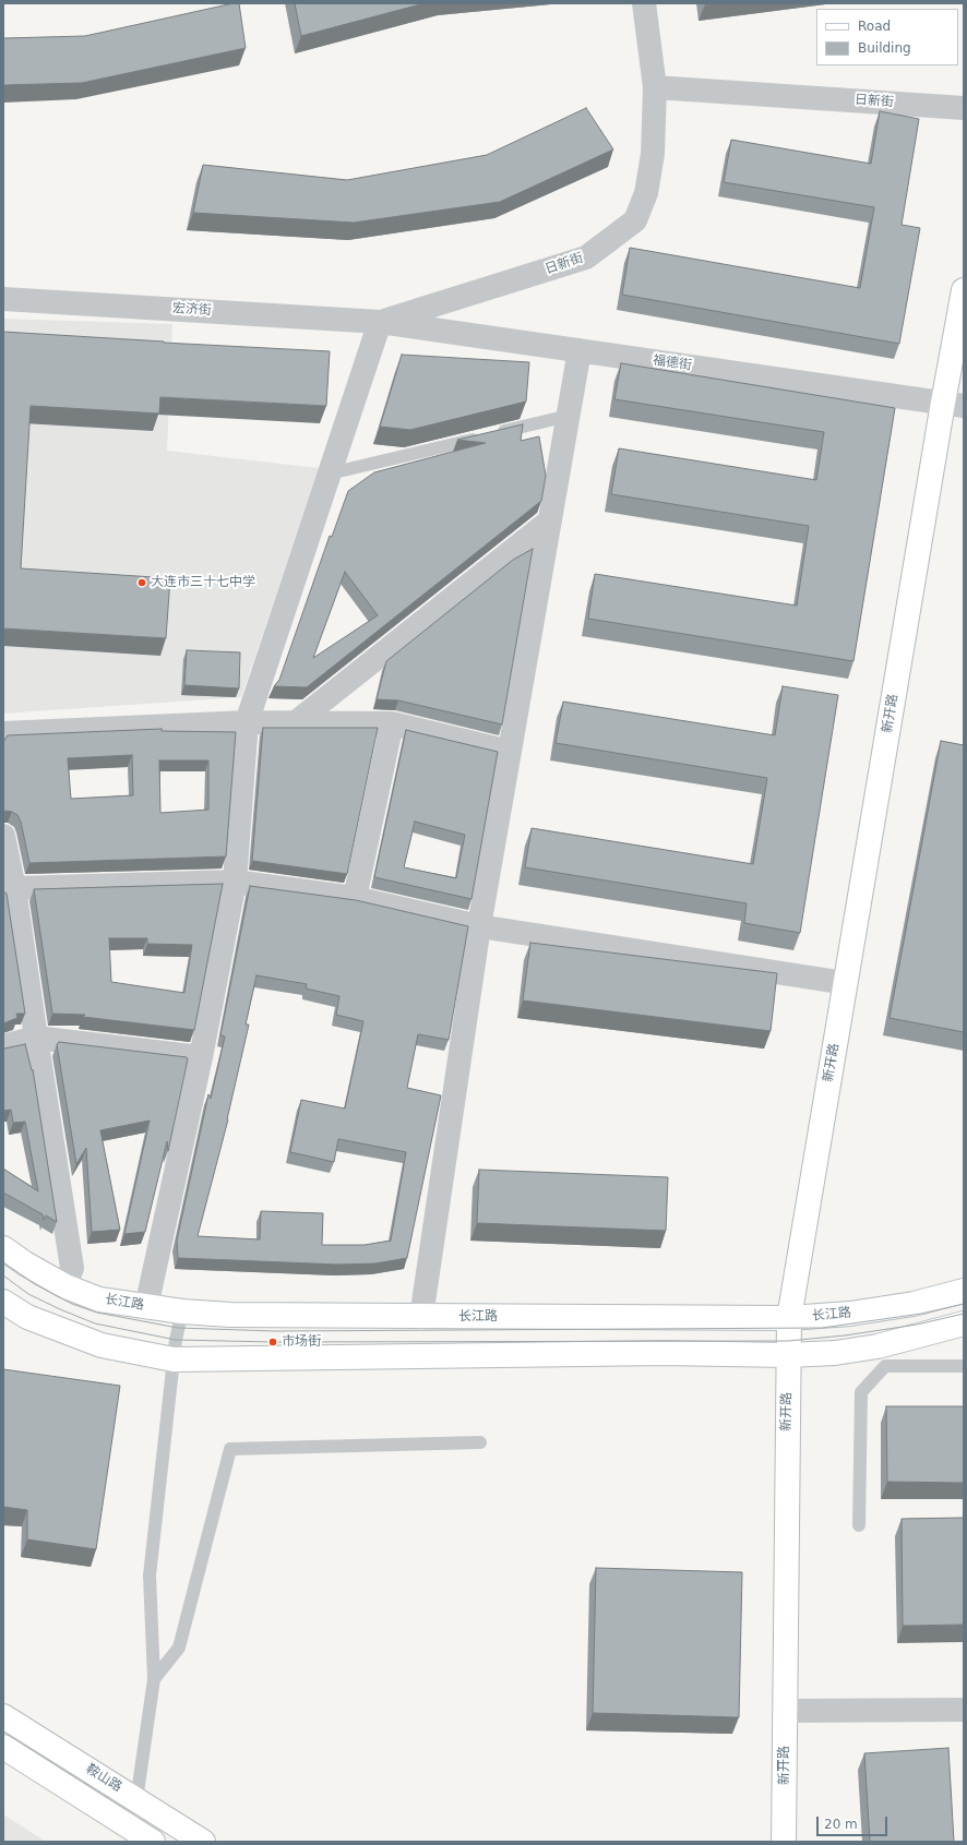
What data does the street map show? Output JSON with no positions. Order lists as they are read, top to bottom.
{
  "streets": {
    "main road": ["新开路", "长江路", "鞍山路"],
    "street": ["日新街", "宏济街", "福德街"]
  },
  "crossings": [
    ["日新街", "宏济街"],
    ["日新街", "福德街"],
    ["宏济街", "福德街"],
    ["福德街", "新开路"],
    ["新开路", "长江路"]
  ],
  "places": ["大连市三十七中学", "市场街"],
  "legend": ["Road", "Building"],
  "scale_bar": "20 m"
}
